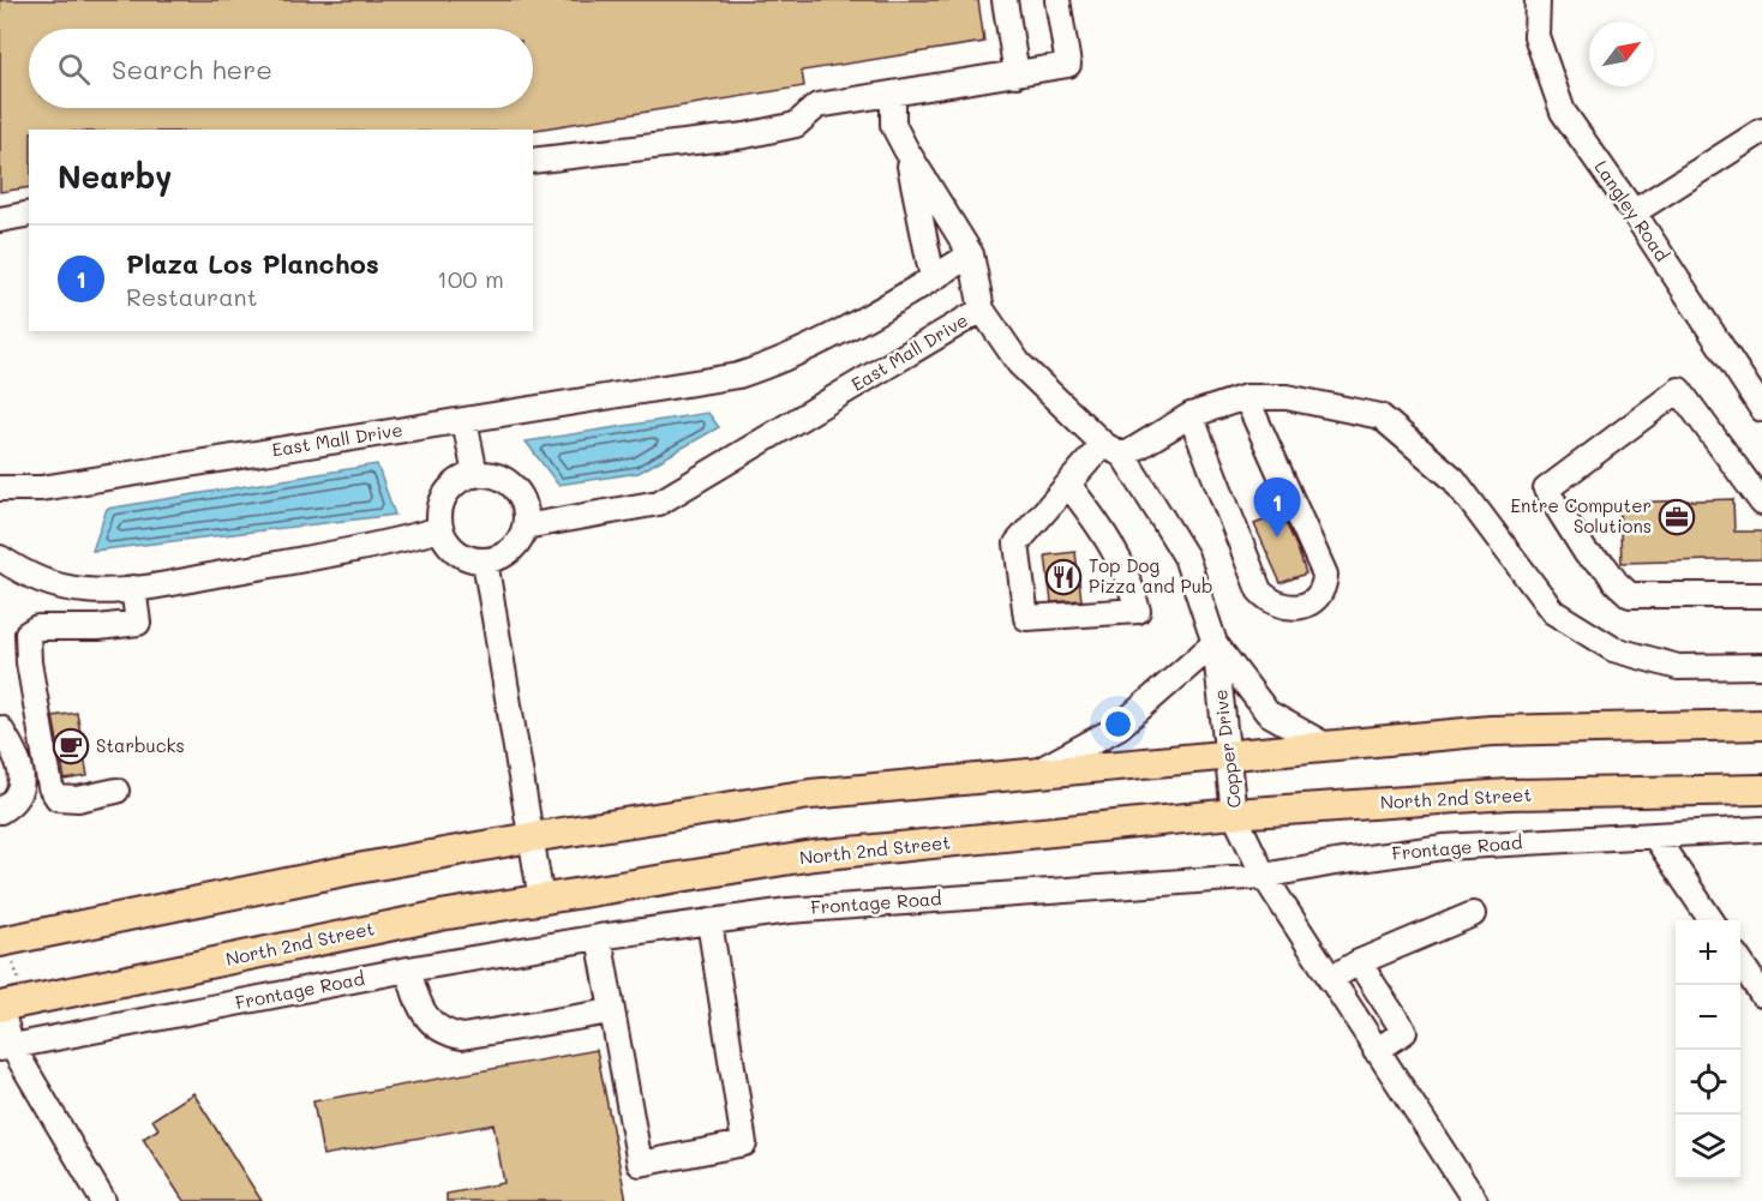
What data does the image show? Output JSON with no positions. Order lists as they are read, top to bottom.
{
  "streets": {
    "main road": ["North 2nd Street"],
    "street": [
      "Langley Road",
      "East Mall Drive",
      "Copper Drive",
      "Frontage Road"
    ]
  },
  "crossings": [
    ["East Mall Drive", "Copper Drive"],
    ["Copper Drive", "North 2nd Street"],
    ["Copper Drive", "Frontage Road"]
  ],
  "places": {
    "office": ["Entre Computer Solutions"],
    "restaurant": ["Top Dog Pizza and Pub"],
    "cafe": ["Starbucks"]
  },
  "north": "top right",
  "page": {
    "search": "Search here",
    "heading": "Nearby",
    "list": [
      {
        "mark": "1",
        "name": "Plaza Los Planchos",
        "note": "Restaurant",
        "value": "100 m"
      }
    ],
    "pins": "1",
    "map_buttons": ["+", "−"]
  }
}
